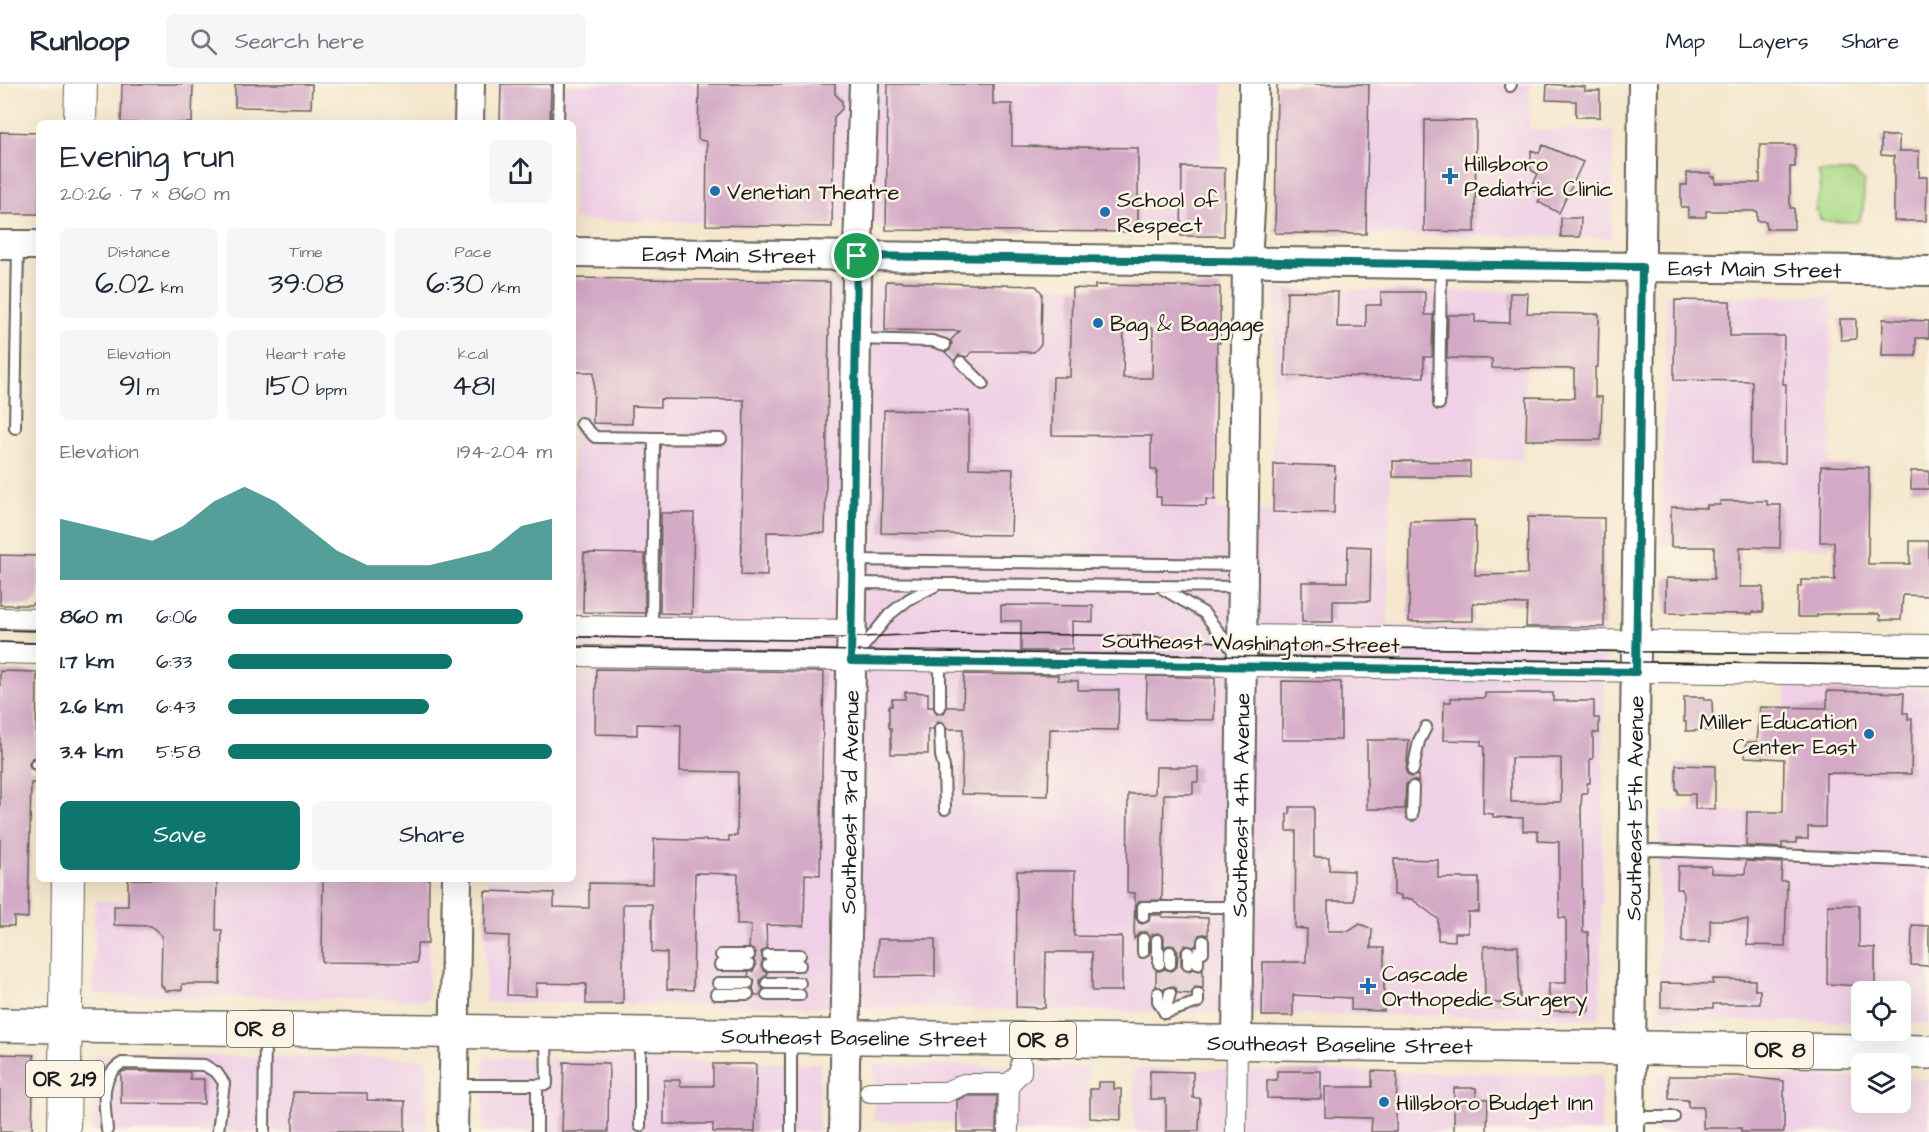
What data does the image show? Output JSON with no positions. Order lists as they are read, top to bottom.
{
  "streets": {
    "highway": ["OR 8", "Southeast Baseline Street"],
    "main road": ["OR 219"],
    "street": [
      "East Main Street",
      "Southeast Washington Street",
      "Southeast 3rd Avenue",
      "Southeast 4th Avenue",
      "Southeast 5th Avenue"
    ]
  },
  "crossings": [
    ["East Main Street", "Southeast 3rd Avenue"],
    ["East Main Street", "Southeast 4th Avenue"],
    ["East Main Street", "Southeast 5th Avenue"],
    ["Southeast Washington Street", "Southeast 3rd Avenue"],
    ["Southeast Washington Street", "Southeast 4th Avenue"],
    ["Southeast Washington Street", "Southeast 5th Avenue"],
    ["Southeast 3rd Avenue", "Southeast Baseline Street"],
    ["Southeast 4th Avenue", "Southeast Baseline Street"],
    ["Southeast 5th Avenue", "Southeast Baseline Street"],
    ["OR 8", "Southeast Baseline Street"],
    ["OR 8", "OR 219"],
    ["Southeast Baseline Street", "OR 219"]
  ],
  "places": {
    "health": ["Hillsboro Pediatric Clinic", "Cascade Orthopedic Surgery"],
    "other": [
      "Venetian Theatre",
      "School of Respect",
      "Bag & Baggage",
      "Miller Education Center East",
      "Hillsboro Budget Inn"
    ]
  },
  "page": {
    "header": "Runloop",
    "search": "Search here",
    "nav": ["Map", "Layers", "Share"],
    "heading": ["Evening run", "20:26 · 7 × 860 m"],
    "stats": [
      ["Distance", "6.02 km"],
      ["Time", "39:08"],
      ["Pace", "6:30 /km"],
      ["Elevation", "91 m"],
      ["Heart rate", "150 bpm"],
      ["kcal", "481"]
    ],
    "chart": ["Elevation", "194–204 m"],
    "list": [
      {
        "name": "860 m",
        "note": "6:06"
      },
      {
        "name": "1.7 km",
        "note": "6:33"
      },
      {
        "name": "2.6 km",
        "note": "6:43"
      },
      {
        "name": "3.4 km",
        "note": "5:58"
      }
    ],
    "buttons": ["Save", "Share"]
  }
}
